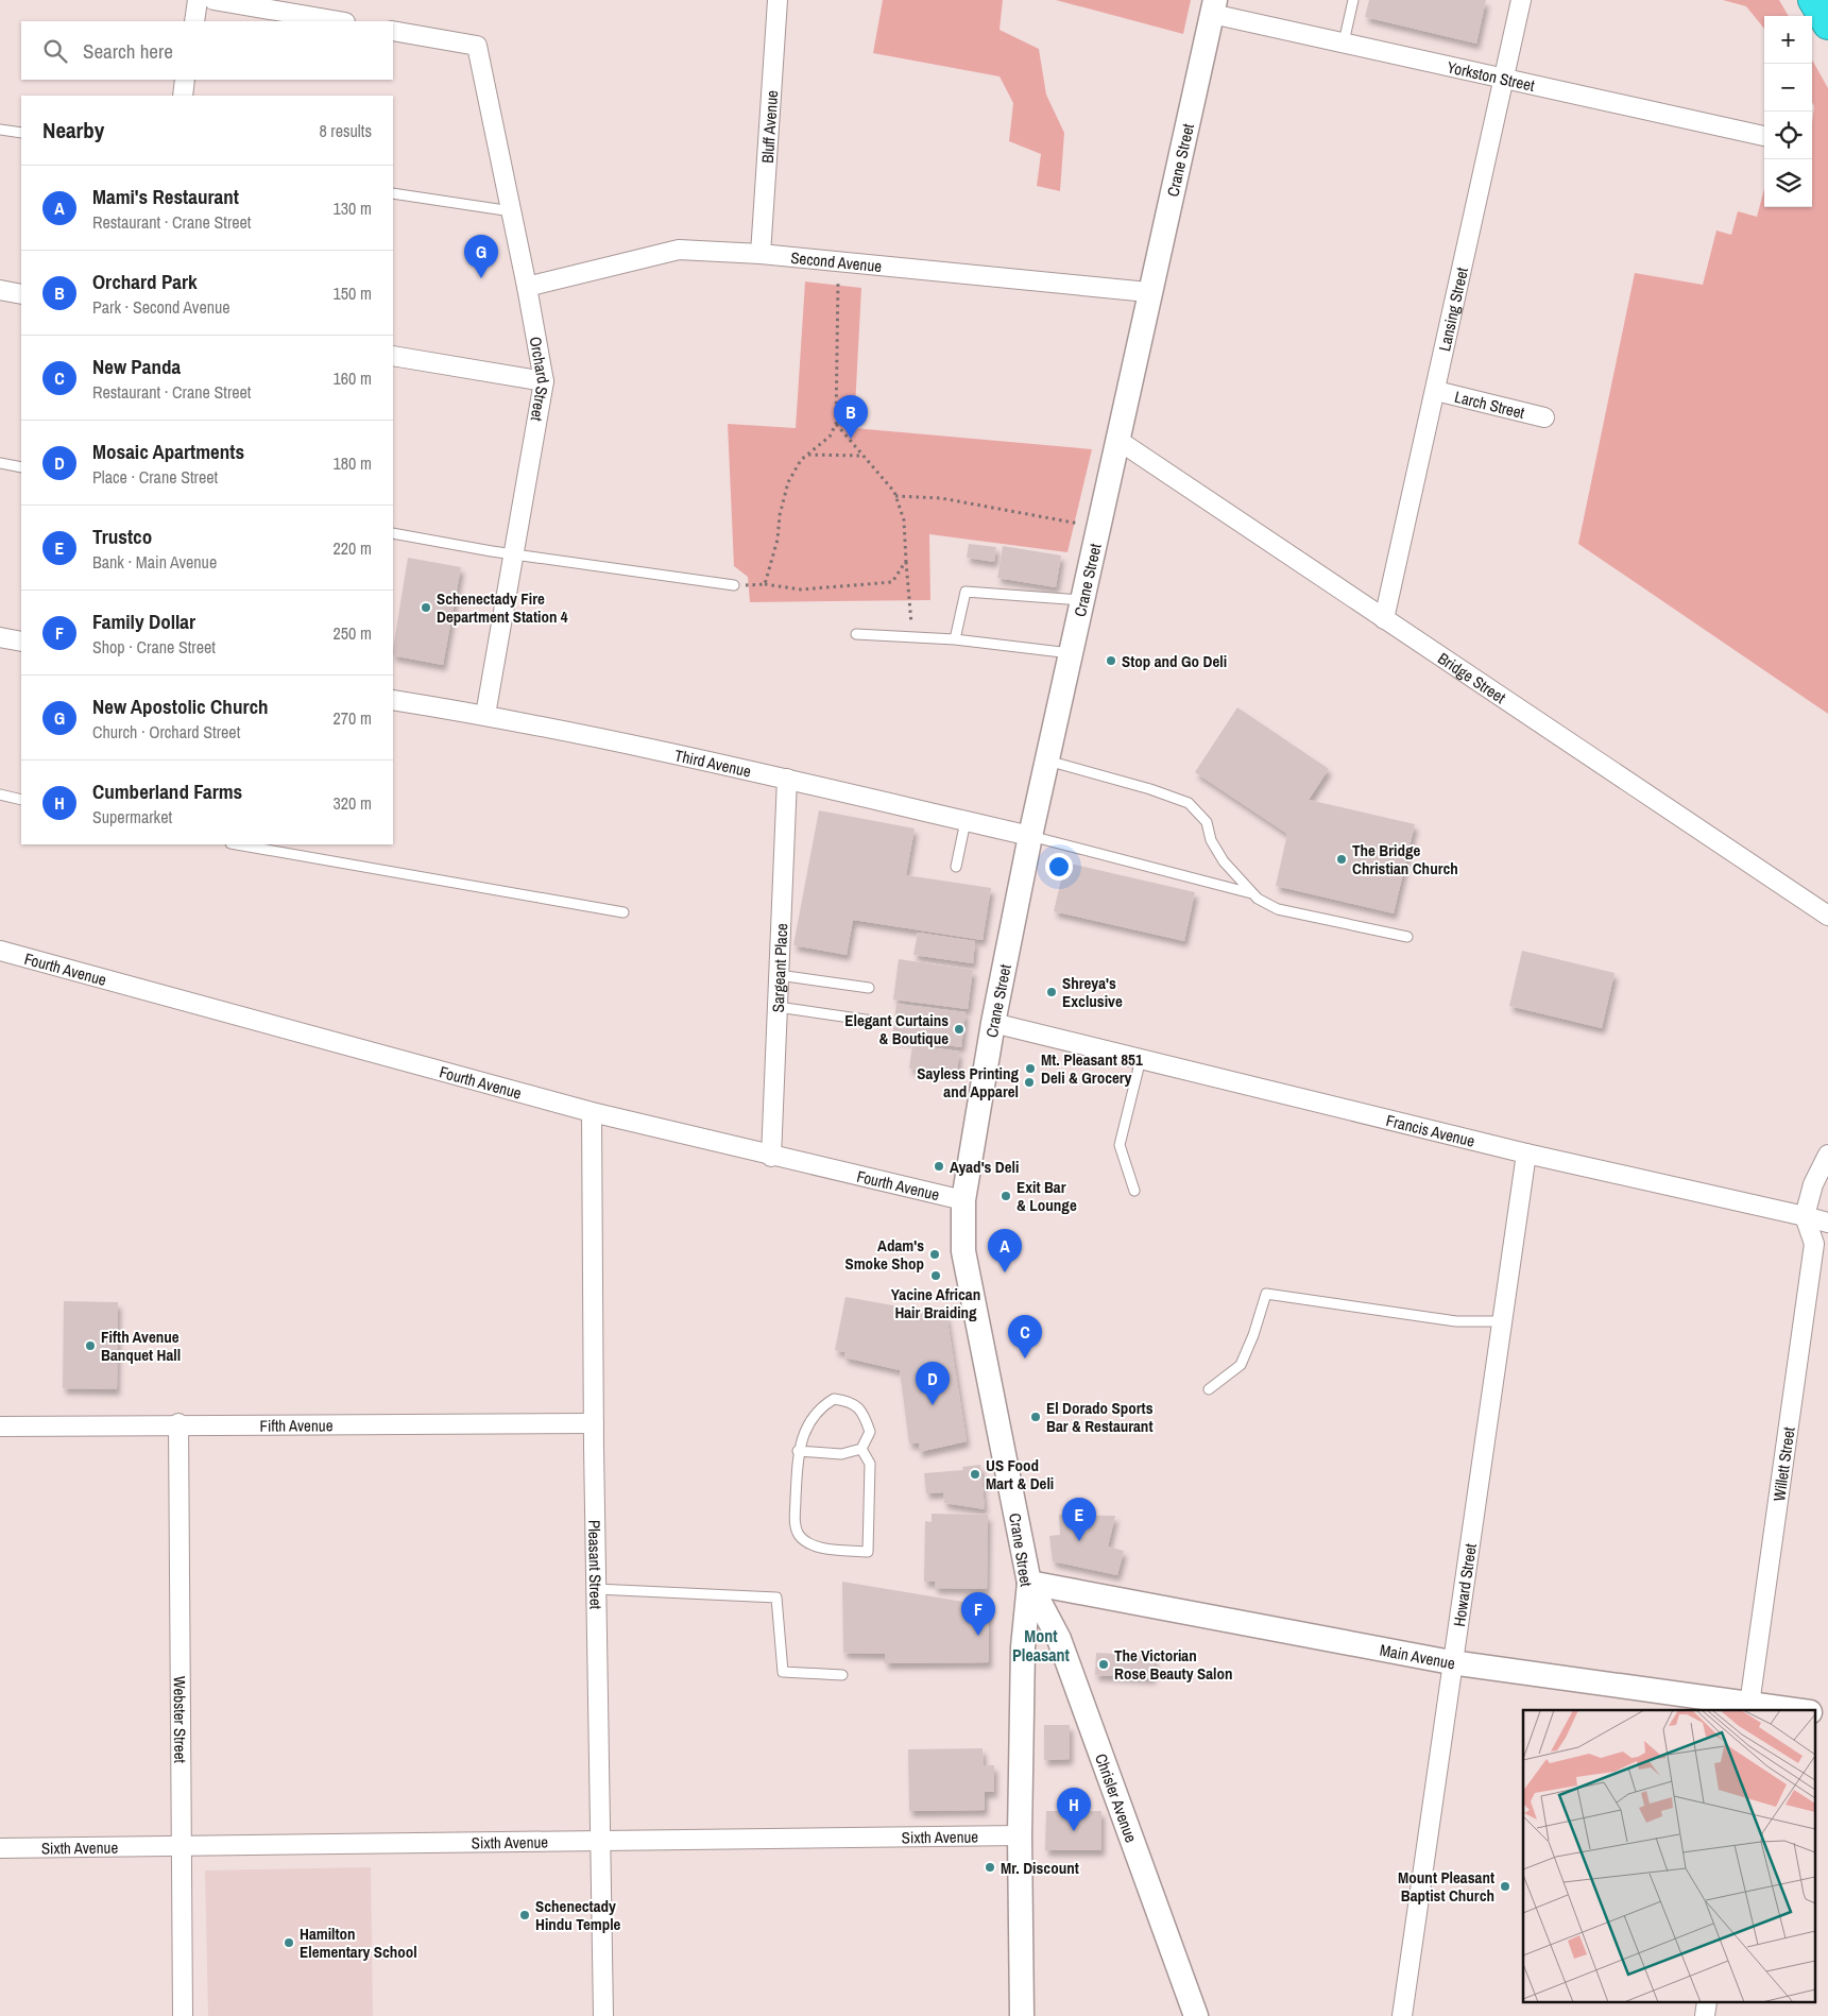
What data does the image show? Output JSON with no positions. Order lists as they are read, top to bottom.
{
  "streets": {
    "street": [
      "Yorkston Street",
      "Bluff Avenue",
      "Crane Street",
      "Second Avenue",
      "Lansing Street",
      "Orchard Street",
      "Larch Street",
      "Bridge Street",
      "Third Avenue",
      "Sargeant Place",
      "Fourth Avenue",
      "Francis Avenue",
      "Fifth Avenue",
      "Willett Street",
      "Pleasant Street",
      "Howard Street",
      "Main Avenue",
      "Webster Street",
      "Chrisler Avenue",
      "Sixth Avenue"
    ]
  },
  "crossings": [
    ["Yorkston Street", "Crane Street"],
    ["Yorkston Street", "Lansing Street"],
    ["Bluff Avenue", "Second Avenue"],
    ["Crane Street", "Second Avenue"],
    ["Crane Street", "Bridge Street"],
    ["Crane Street", "Third Avenue"],
    ["Crane Street", "Fourth Avenue"],
    ["Crane Street", "Francis Avenue"],
    ["Crane Street", "Main Avenue"],
    ["Crane Street", "Chrisler Avenue"],
    ["Crane Street", "Sixth Avenue"],
    ["Second Avenue", "Orchard Street"],
    ["Lansing Street", "Larch Street"],
    ["Lansing Street", "Bridge Street"],
    ["Orchard Street", "Third Avenue"],
    ["Third Avenue", "Sargeant Place"],
    ["Sargeant Place", "Fourth Avenue"],
    ["Fourth Avenue", "Pleasant Street"],
    ["Francis Avenue", "Willett Street"],
    ["Francis Avenue", "Howard Street"],
    ["Fifth Avenue", "Pleasant Street"],
    ["Fifth Avenue", "Webster Street"],
    ["Willett Street", "Main Avenue"],
    ["Pleasant Street", "Sixth Avenue"],
    ["Howard Street", "Main Avenue"],
    ["Main Avenue", "Chrisler Avenue"],
    ["Webster Street", "Sixth Avenue"]
  ],
  "districts": ["Mont Pleasant"],
  "places": [
    "Schenectady Fire Department Station 4",
    "Stop and Go Deli",
    "The Bridge Christian Church",
    "Shreya's Exclusive",
    "Elegant Curtains & Boutique",
    "Mt. Pleasant 851 Deli & Grocery",
    "Sayless Printing and Apparel",
    "Ayad's Deli",
    "Exit Bar & Lounge",
    "Adam's Smoke Shop",
    "Yacine African Hair Braiding",
    "Fifth Avenue Banquet Hall",
    "El Dorado Sports Bar & Restaurant",
    "US Food Mart & Deli",
    "The Victorian Rose Beauty Salon",
    "Mr. Discount",
    "Mount Pleasant Baptist Church",
    "Schenectady Hindu Temple",
    "Hamilton Elementary School"
  ],
  "page": {
    "map_buttons": ["+", "−"],
    "search": "Search here",
    "heading": ["Nearby", "8 results"],
    "list": [
      {
        "mark": "A",
        "name": "Mami's Restaurant",
        "note": "Restaurant · Crane Street",
        "value": "130 m"
      },
      {
        "mark": "B",
        "name": "Orchard Park",
        "note": "Park · Second Avenue",
        "value": "150 m"
      },
      {
        "mark": "C",
        "name": "New Panda",
        "note": "Restaurant · Crane Street",
        "value": "160 m"
      },
      {
        "mark": "D",
        "name": "Mosaic Apartments",
        "note": "Place · Crane Street",
        "value": "180 m"
      },
      {
        "mark": "E",
        "name": "Trustco",
        "note": "Bank · Main Avenue",
        "value": "220 m"
      },
      {
        "mark": "F",
        "name": "Family Dollar",
        "note": "Shop · Crane Street",
        "value": "250 m"
      },
      {
        "mark": "G",
        "name": "New Apostolic Church",
        "note": "Church · Orchard Street",
        "value": "270 m"
      },
      {
        "mark": "H",
        "name": "Cumberland Farms",
        "note": "Supermarket",
        "value": "320 m"
      }
    ],
    "pins": [
      "G",
      "B",
      "A",
      "C",
      "D",
      "E",
      "F",
      "H"
    ]
  }
}
